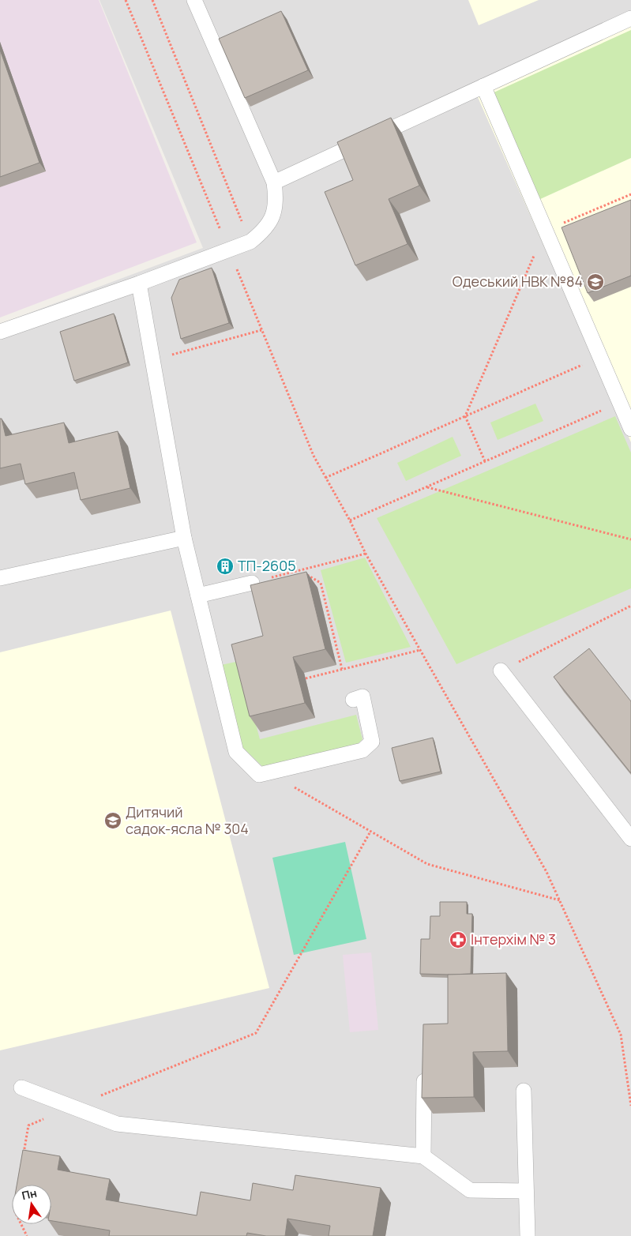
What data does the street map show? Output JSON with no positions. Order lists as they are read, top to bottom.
{
  "places": {
    "school or university": ["Одеський НВК №84", "Дитячий садок-ясла № 304"],
    "building": ["ТП-2605"],
    "pharmacy": ["Інтерхім № 3"]
  },
  "north": "top"
}
